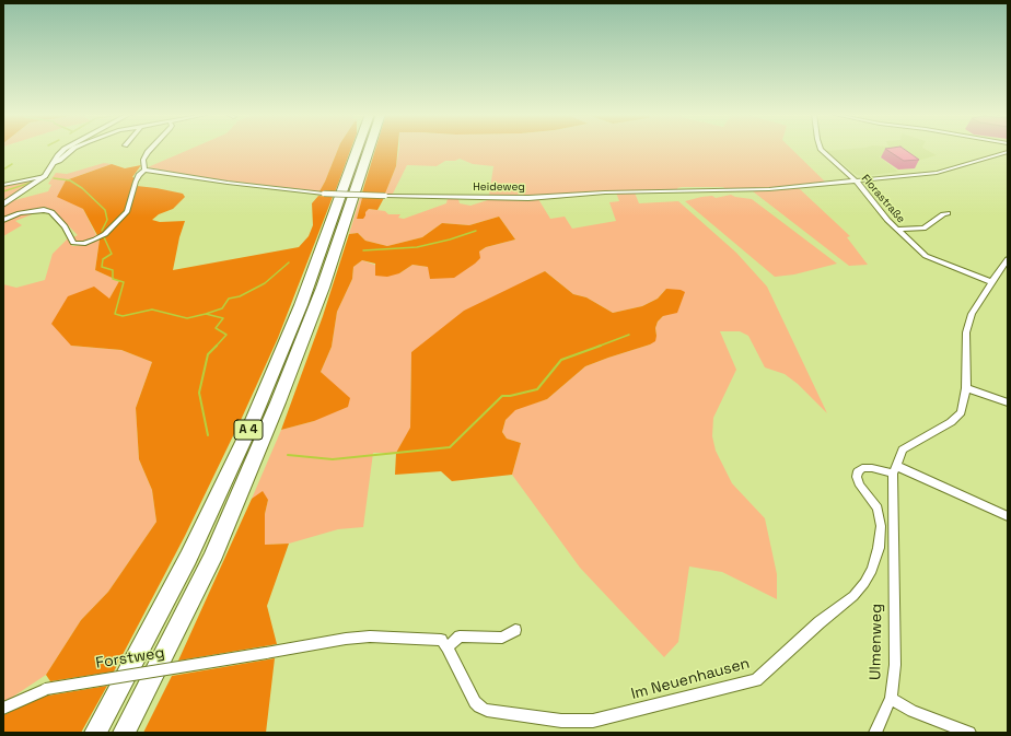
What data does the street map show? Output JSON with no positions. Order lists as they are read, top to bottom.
{
  "streets": {
    "highway": ["A 4"],
    "street": [
      "Heideweg",
      "Florastraße",
      "Ulmenweg",
      "Forstweg",
      "Im Neuenhausen"
    ]
  },
  "crossings": [
    ["Heideweg", "Florastraße"],
    ["Ulmenweg", "Im Neuenhausen"],
    ["Forstweg", "Im Neuenhausen"]
  ]
}
